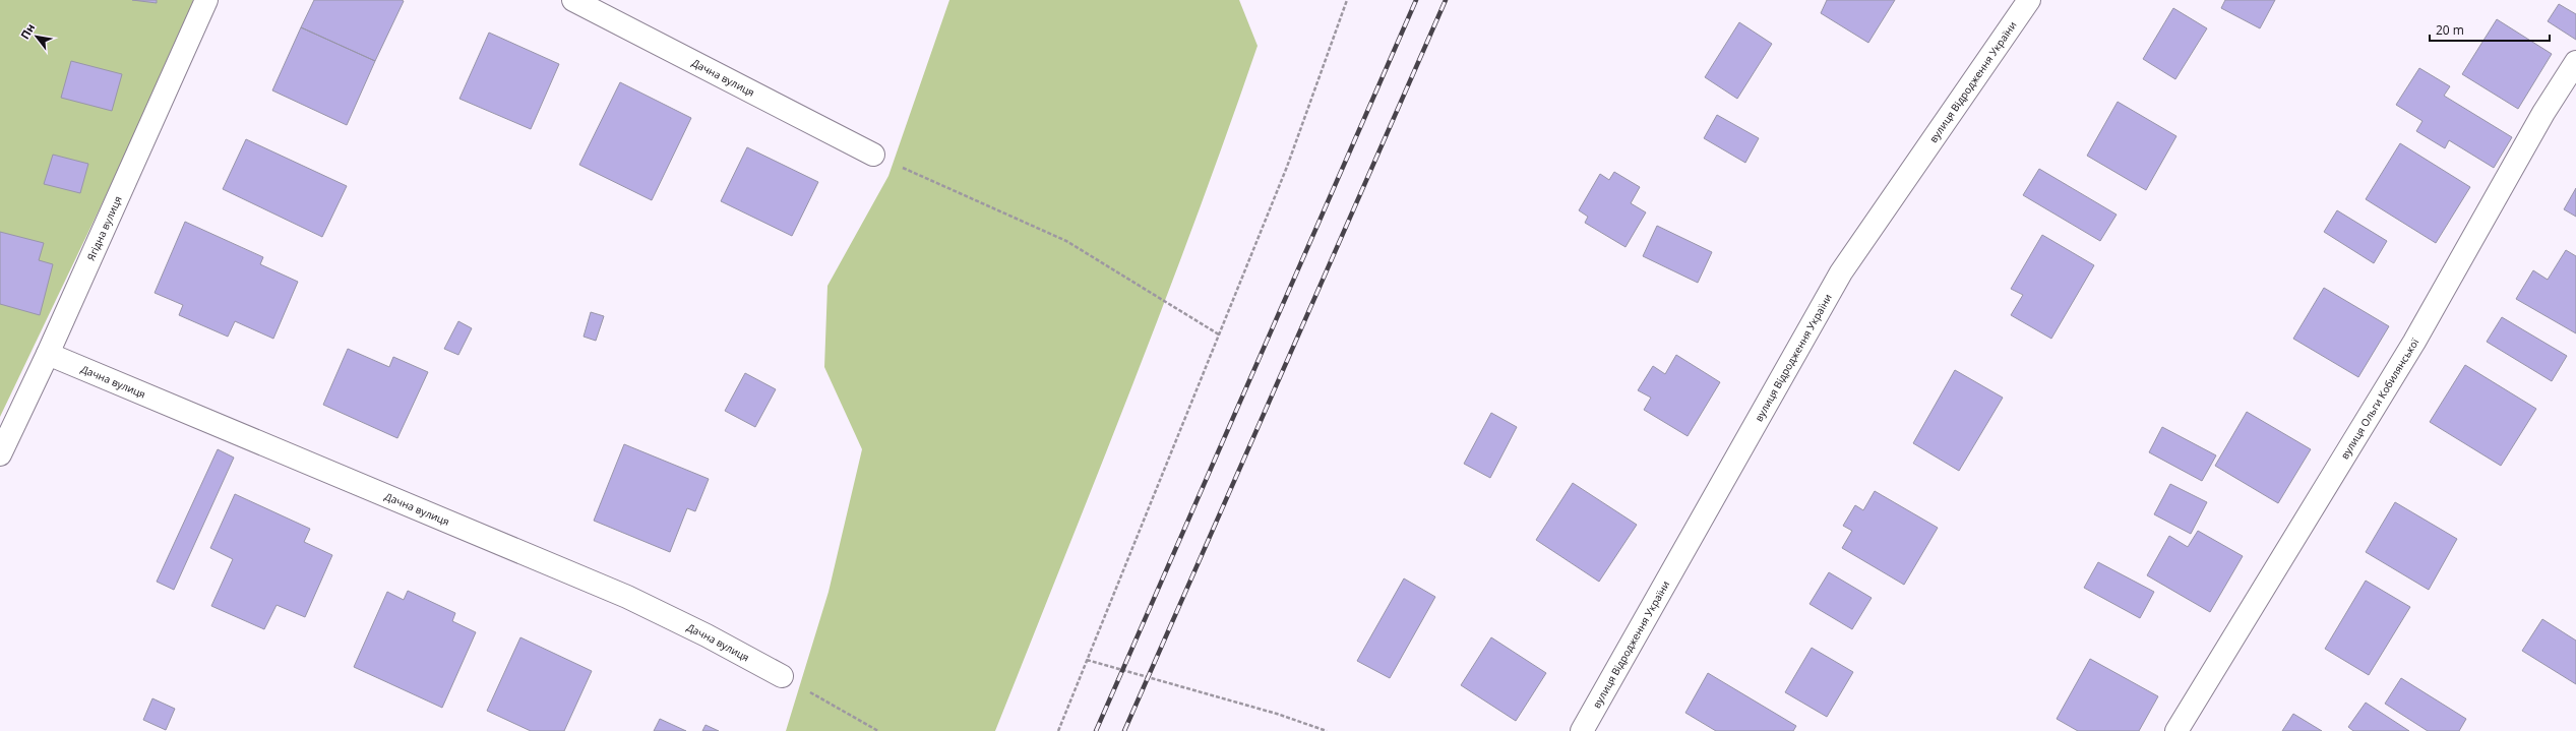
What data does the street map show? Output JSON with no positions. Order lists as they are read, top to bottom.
{
  "streets": {
    "street": [
      "Дачна вулиця",
      "вулиця Відродження України",
      "Ягідна вулиця",
      "вулиця Ольги Кобилянської"
    ]
  },
  "crossings": [
    ["Дачна вулиця", "Ягідна вулиця"]
  ],
  "scale_bar": "20 m",
  "north": "top left"
}
